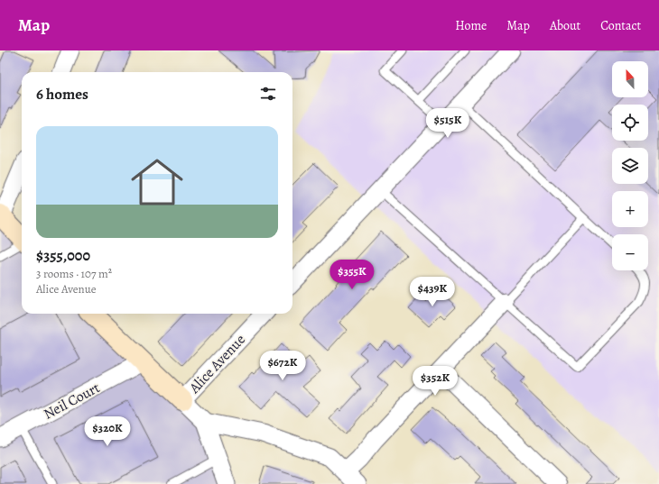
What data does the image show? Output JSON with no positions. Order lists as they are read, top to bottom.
{
  "streets": {
    "street": ["Alice Avenue", "Neil Court"]
  },
  "north": "top",
  "page": {
    "header": "Map",
    "nav": [
      "Home",
      "Map",
      "About",
      "Contact"
    ],
    "map_buttons": ["+", "−"],
    "heading": "6 homes",
    "price": [
      "$515K",
      "$355K",
      "$439K",
      "$672K",
      "$352K",
      "$320K"
    ],
    "list": [
      {
        "name": "$355,000",
        "note": "3 rooms · 107 m² · Alice Avenue"
      }
    ]
  }
}
